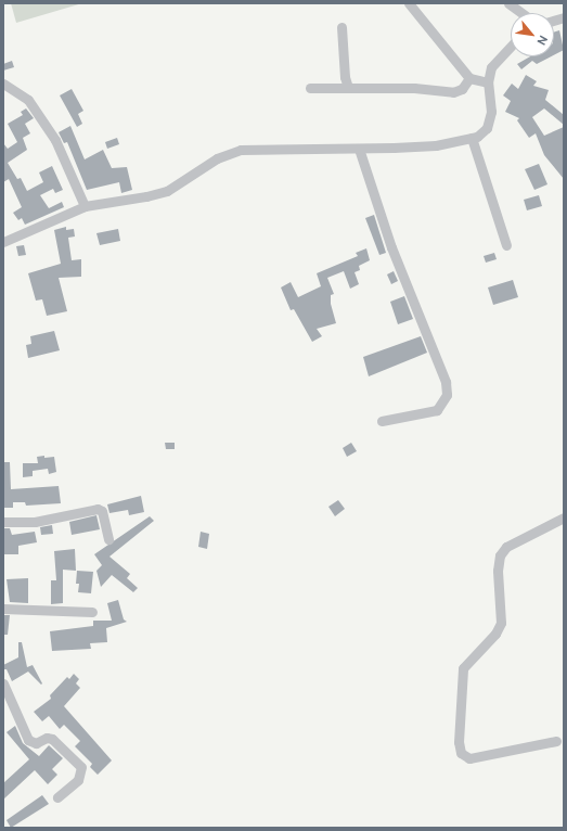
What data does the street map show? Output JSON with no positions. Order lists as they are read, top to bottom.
{
  "north": "bottom right"
}
